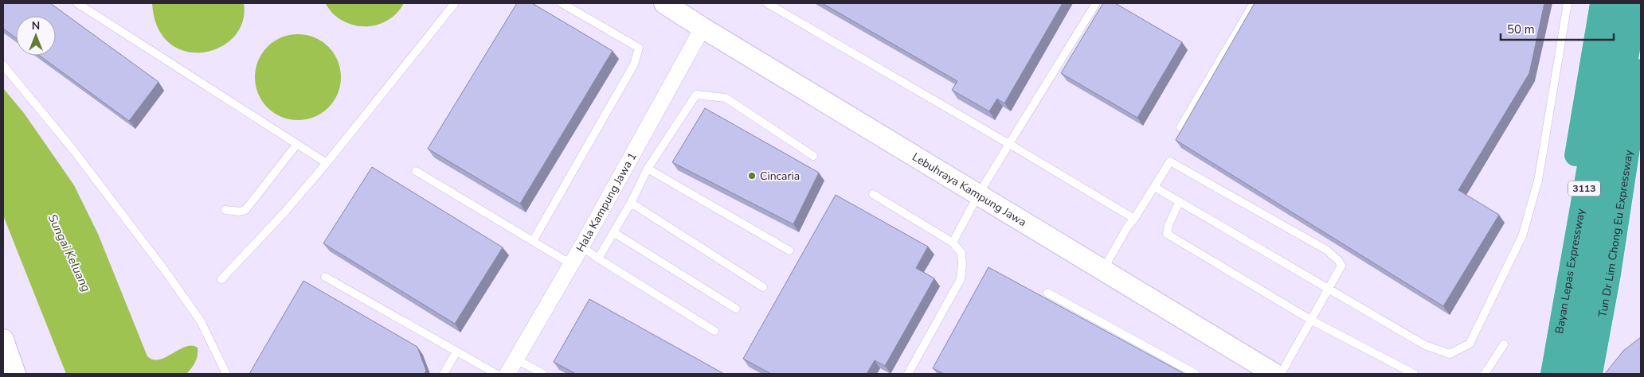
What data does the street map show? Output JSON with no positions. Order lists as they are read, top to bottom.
{
  "streets": {
    "highway": ["3113", "Tun Dr Lim Chong Eu Expressway", "Bayan Lepas Expressway"],
    "street": ["Lebuhraya Kampung Jawa", "Hala Kampung Jawa 1"]
  },
  "crossings": [
    ["Lebuhraya Kampung Jawa", "Hala Kampung Jawa 1"]
  ],
  "water": ["Sungai Keluang"],
  "places": ["Cincaria"],
  "scale_bar": "50 m",
  "north": "top"
}
